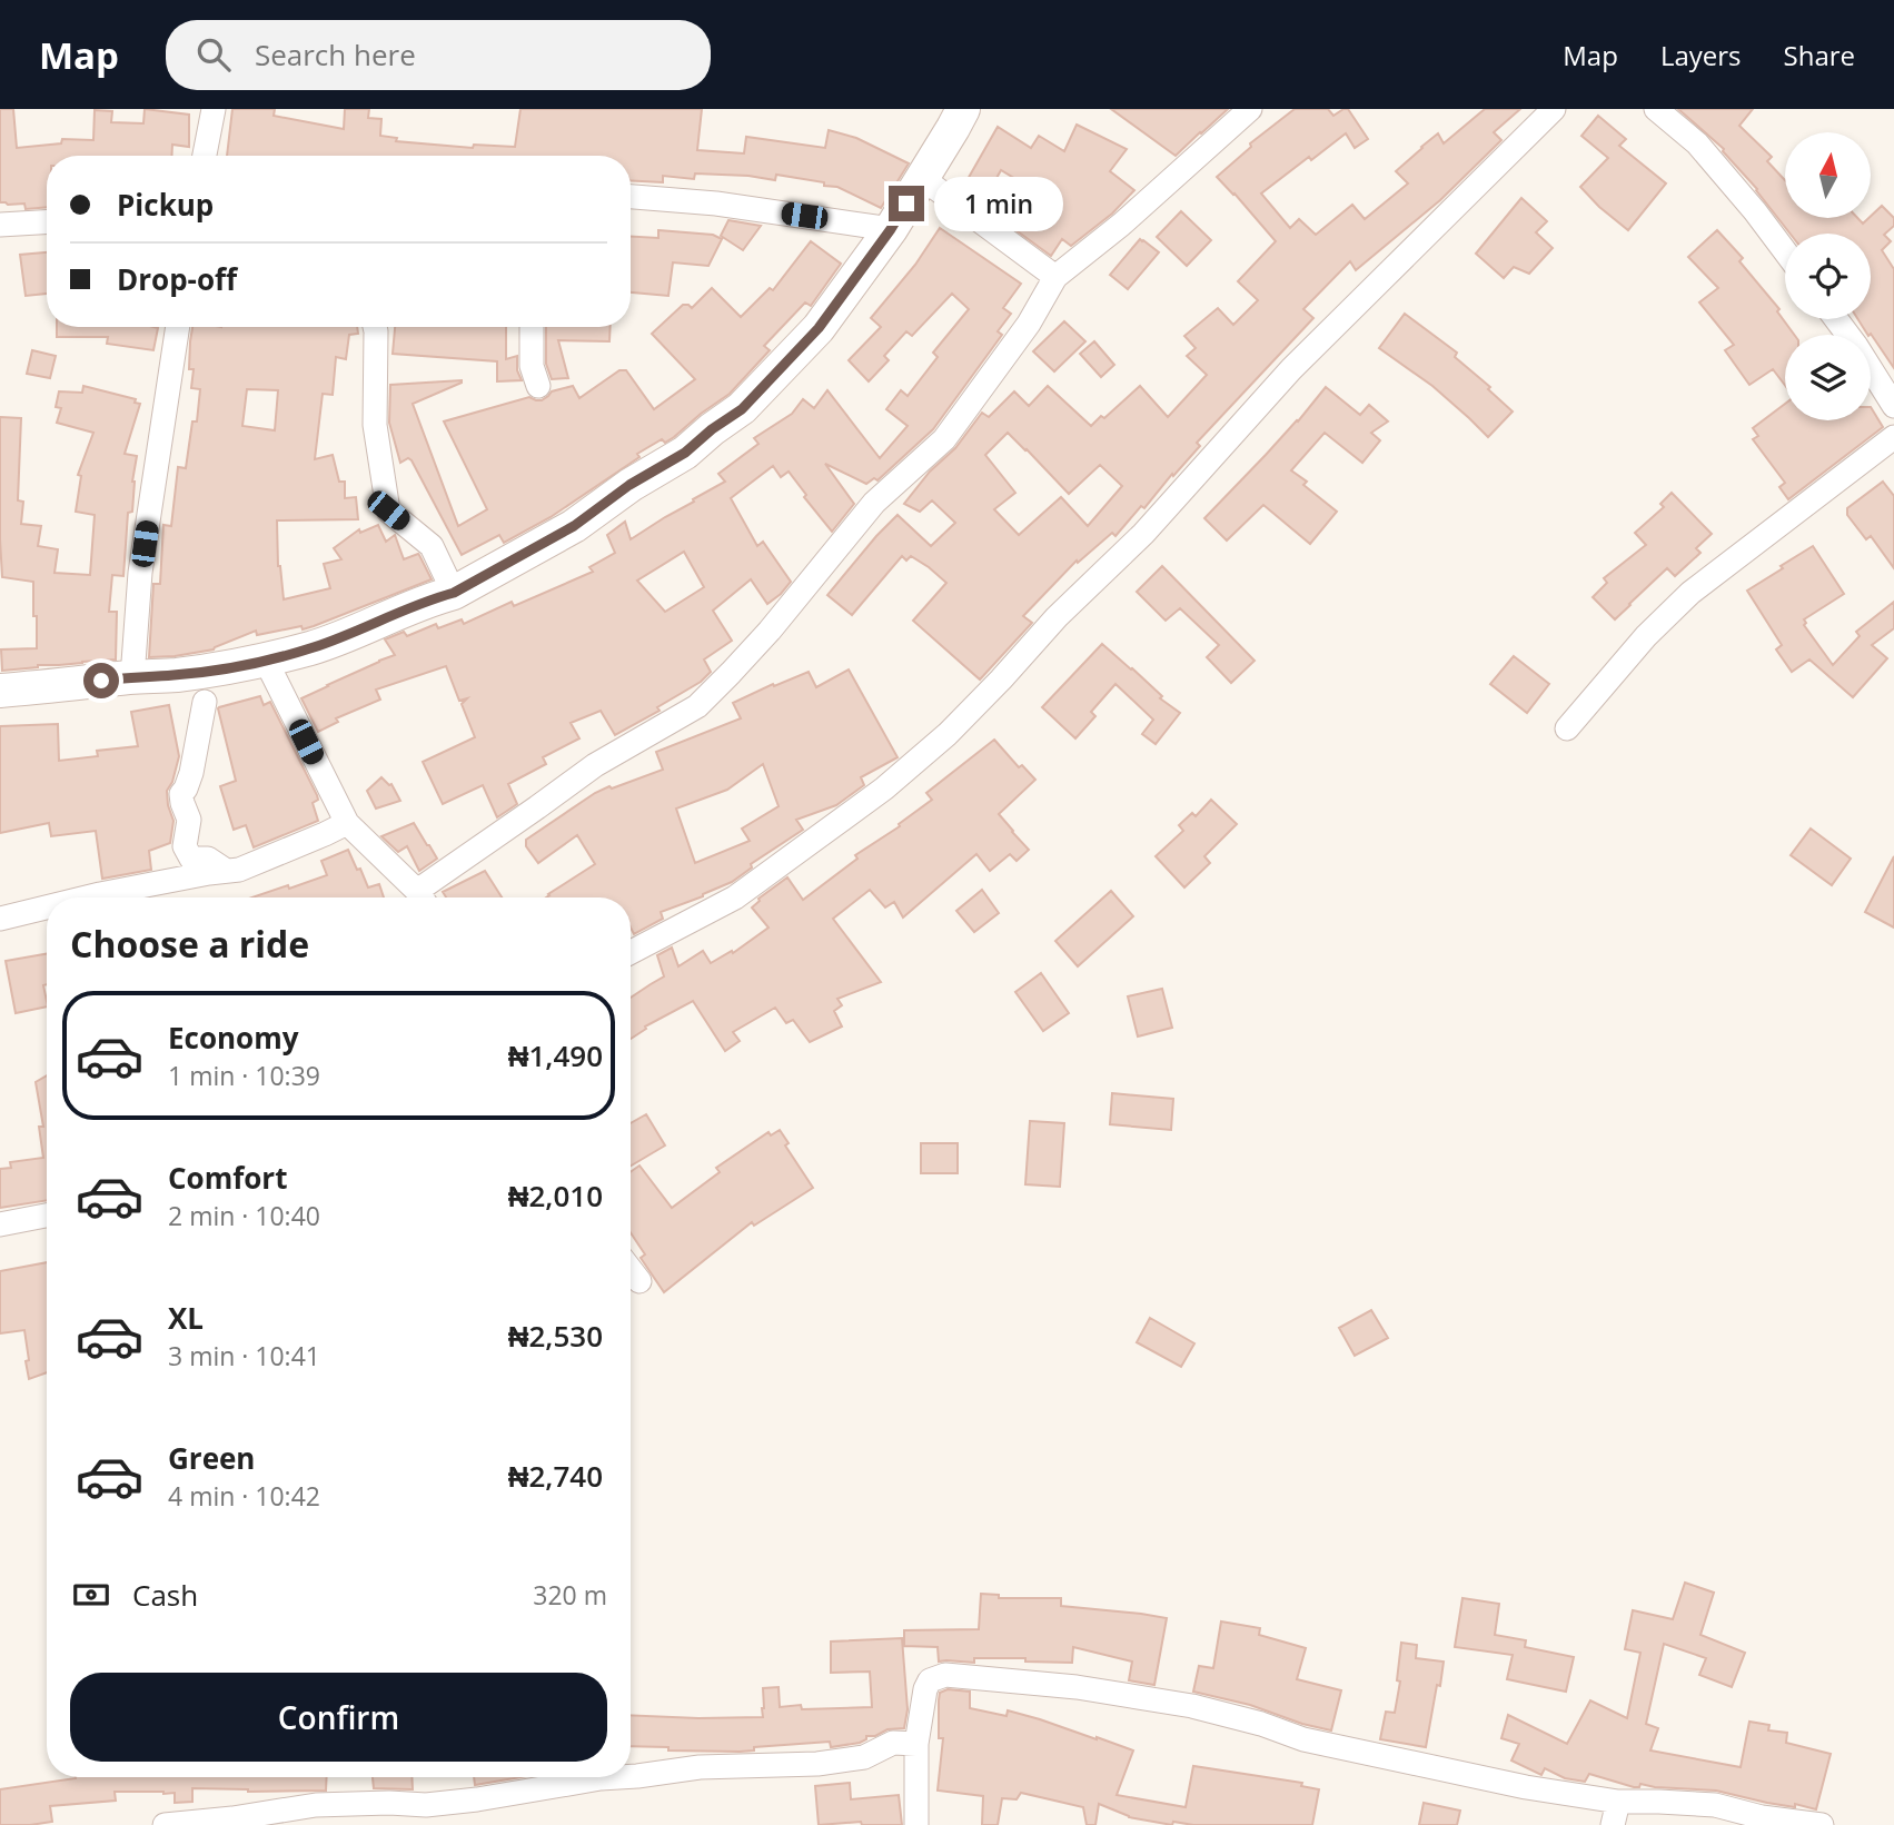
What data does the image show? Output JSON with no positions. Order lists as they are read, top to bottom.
{
  "north": "top",
  "page": {
    "header": "Map",
    "search": "Search here",
    "nav": ["Map", "Layers", "Share"],
    "banner": ["Pickup", "Drop-off"],
    "bubble": "1 min",
    "heading": "Choose a ride",
    "list": [
      {
        "name": "Economy",
        "note": "1 min · 10:39",
        "value": "₦1,490"
      },
      {
        "name": "Comfort",
        "note": "2 min · 10:40",
        "value": "₦2,010"
      },
      {
        "name": "XL",
        "note": "3 min · 10:41",
        "value": "₦2,530"
      },
      {
        "name": "Green",
        "note": "4 min · 10:42",
        "value": "₦2,740"
      }
    ],
    "pay": ["Cash", "320 m"],
    "buttons": "Confirm"
  }
}
